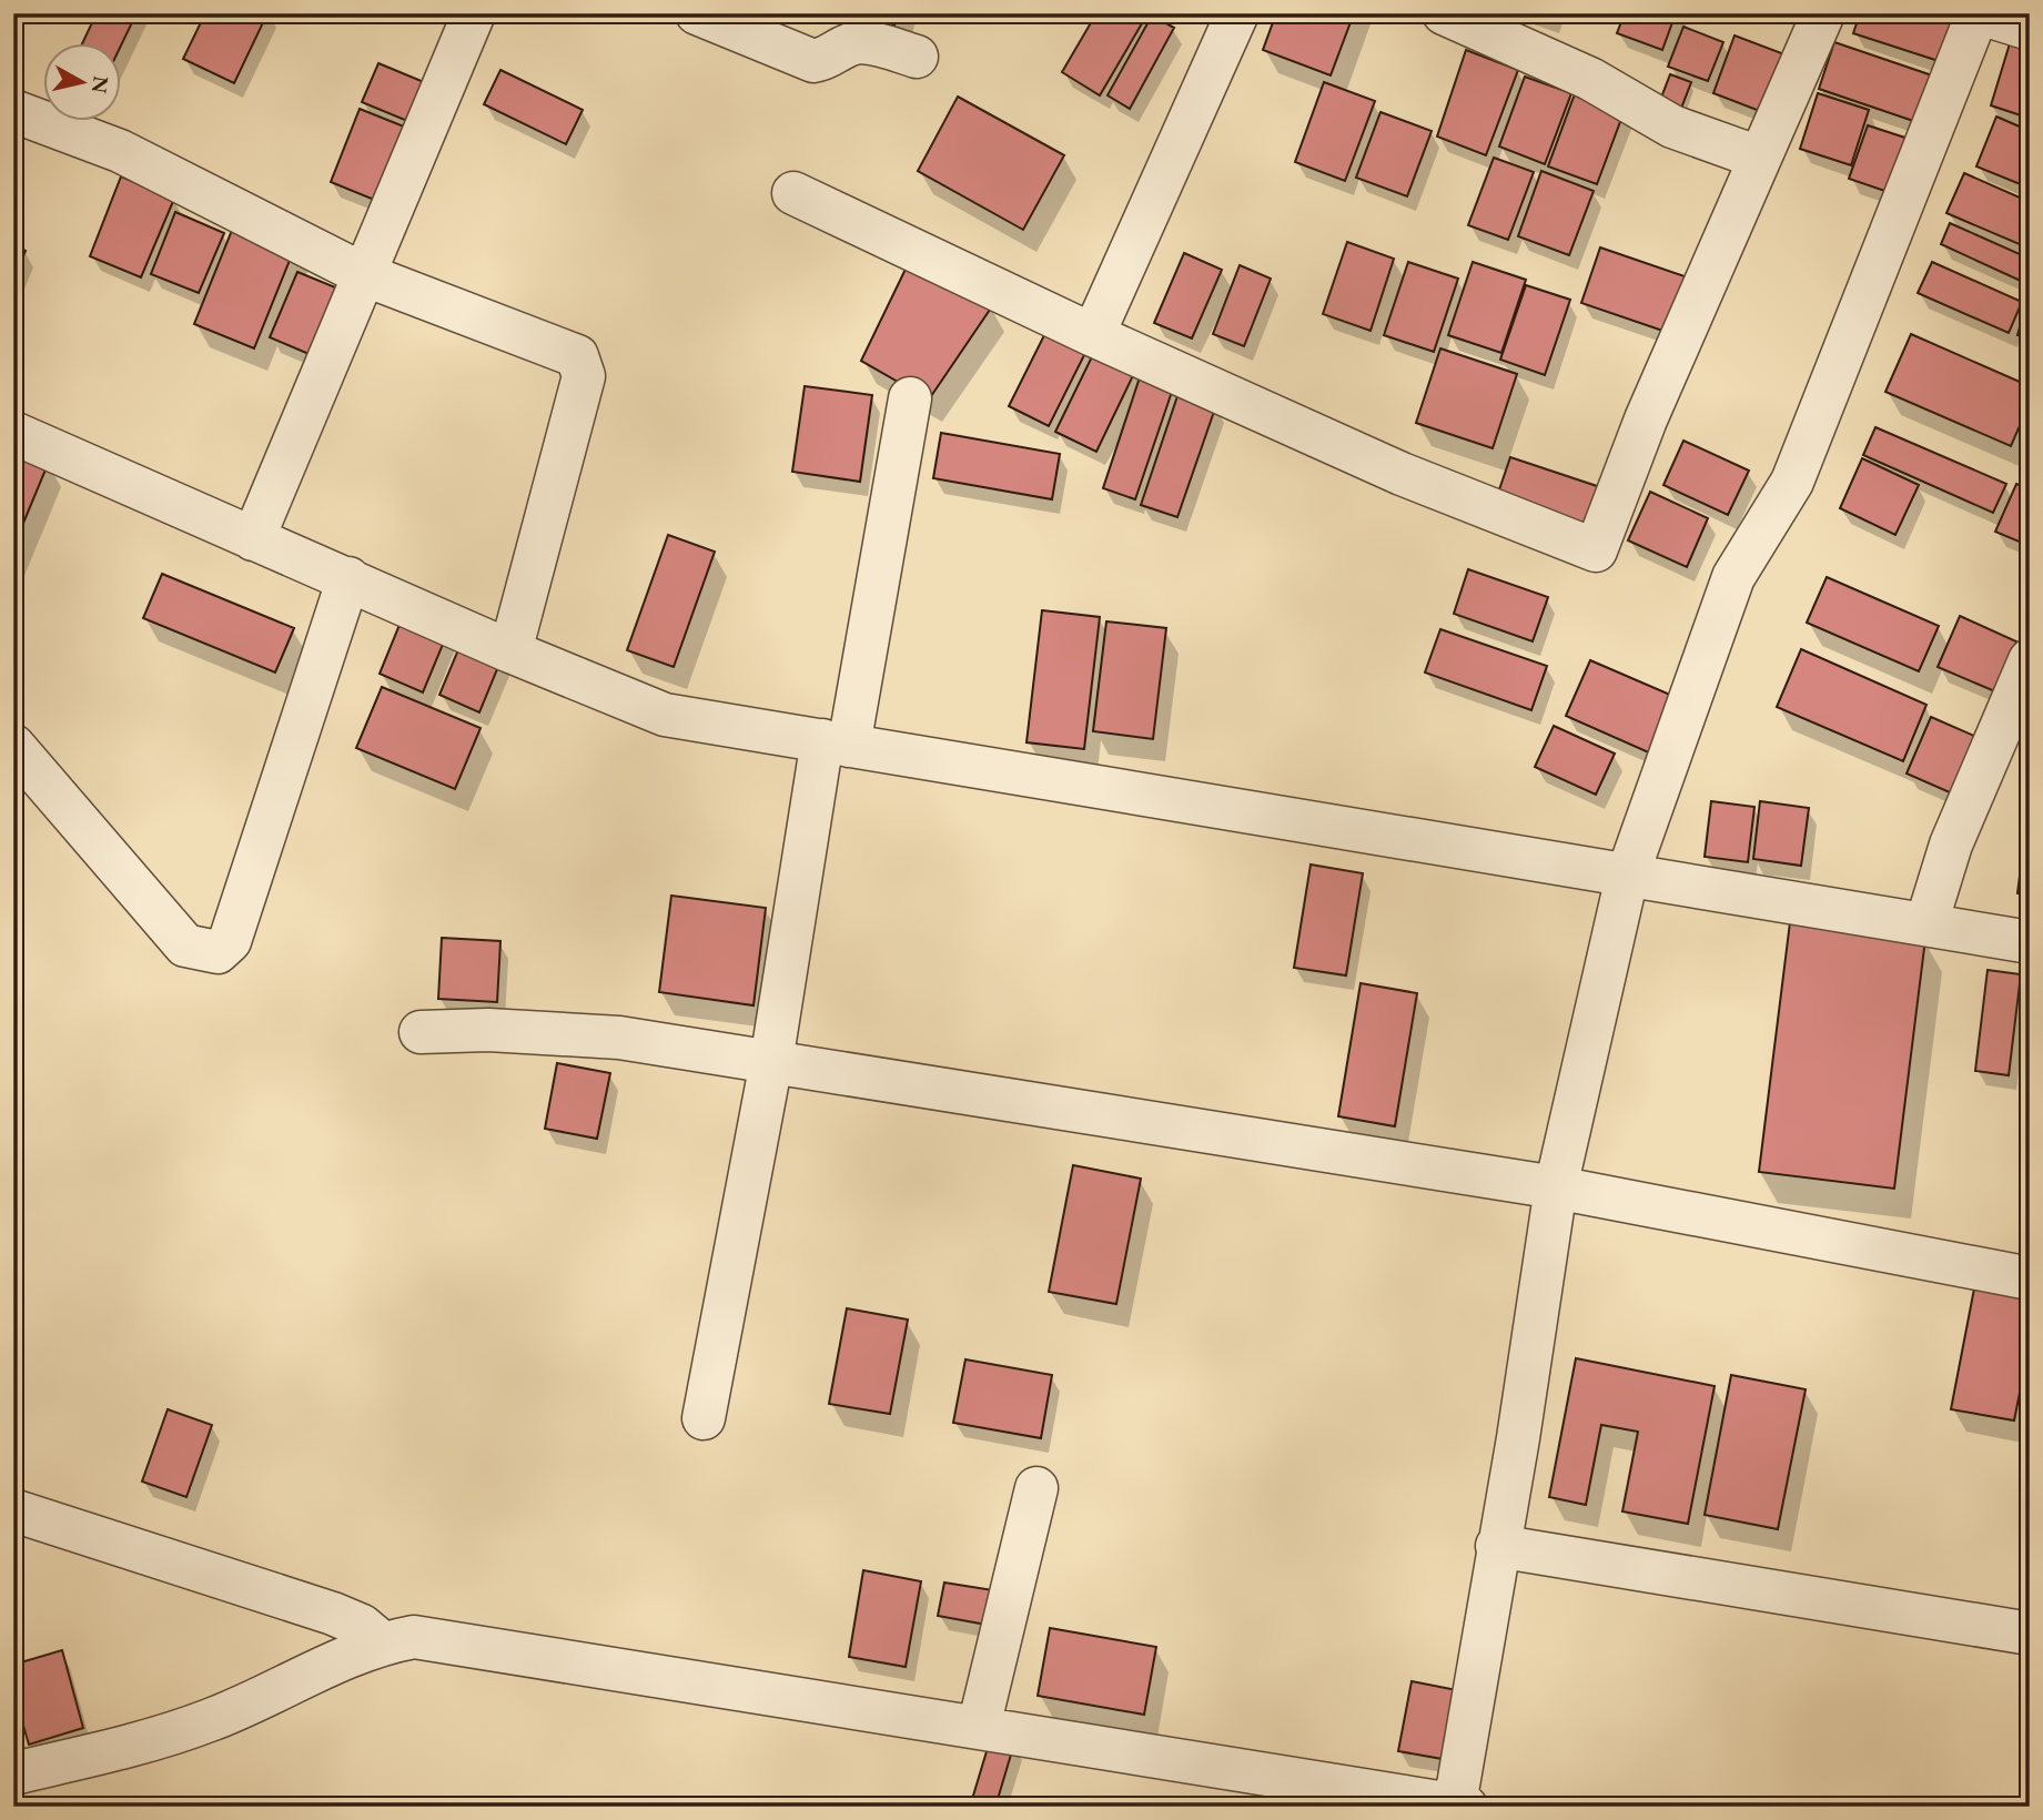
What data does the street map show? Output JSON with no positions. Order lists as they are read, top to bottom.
{
  "north": "right"
}
